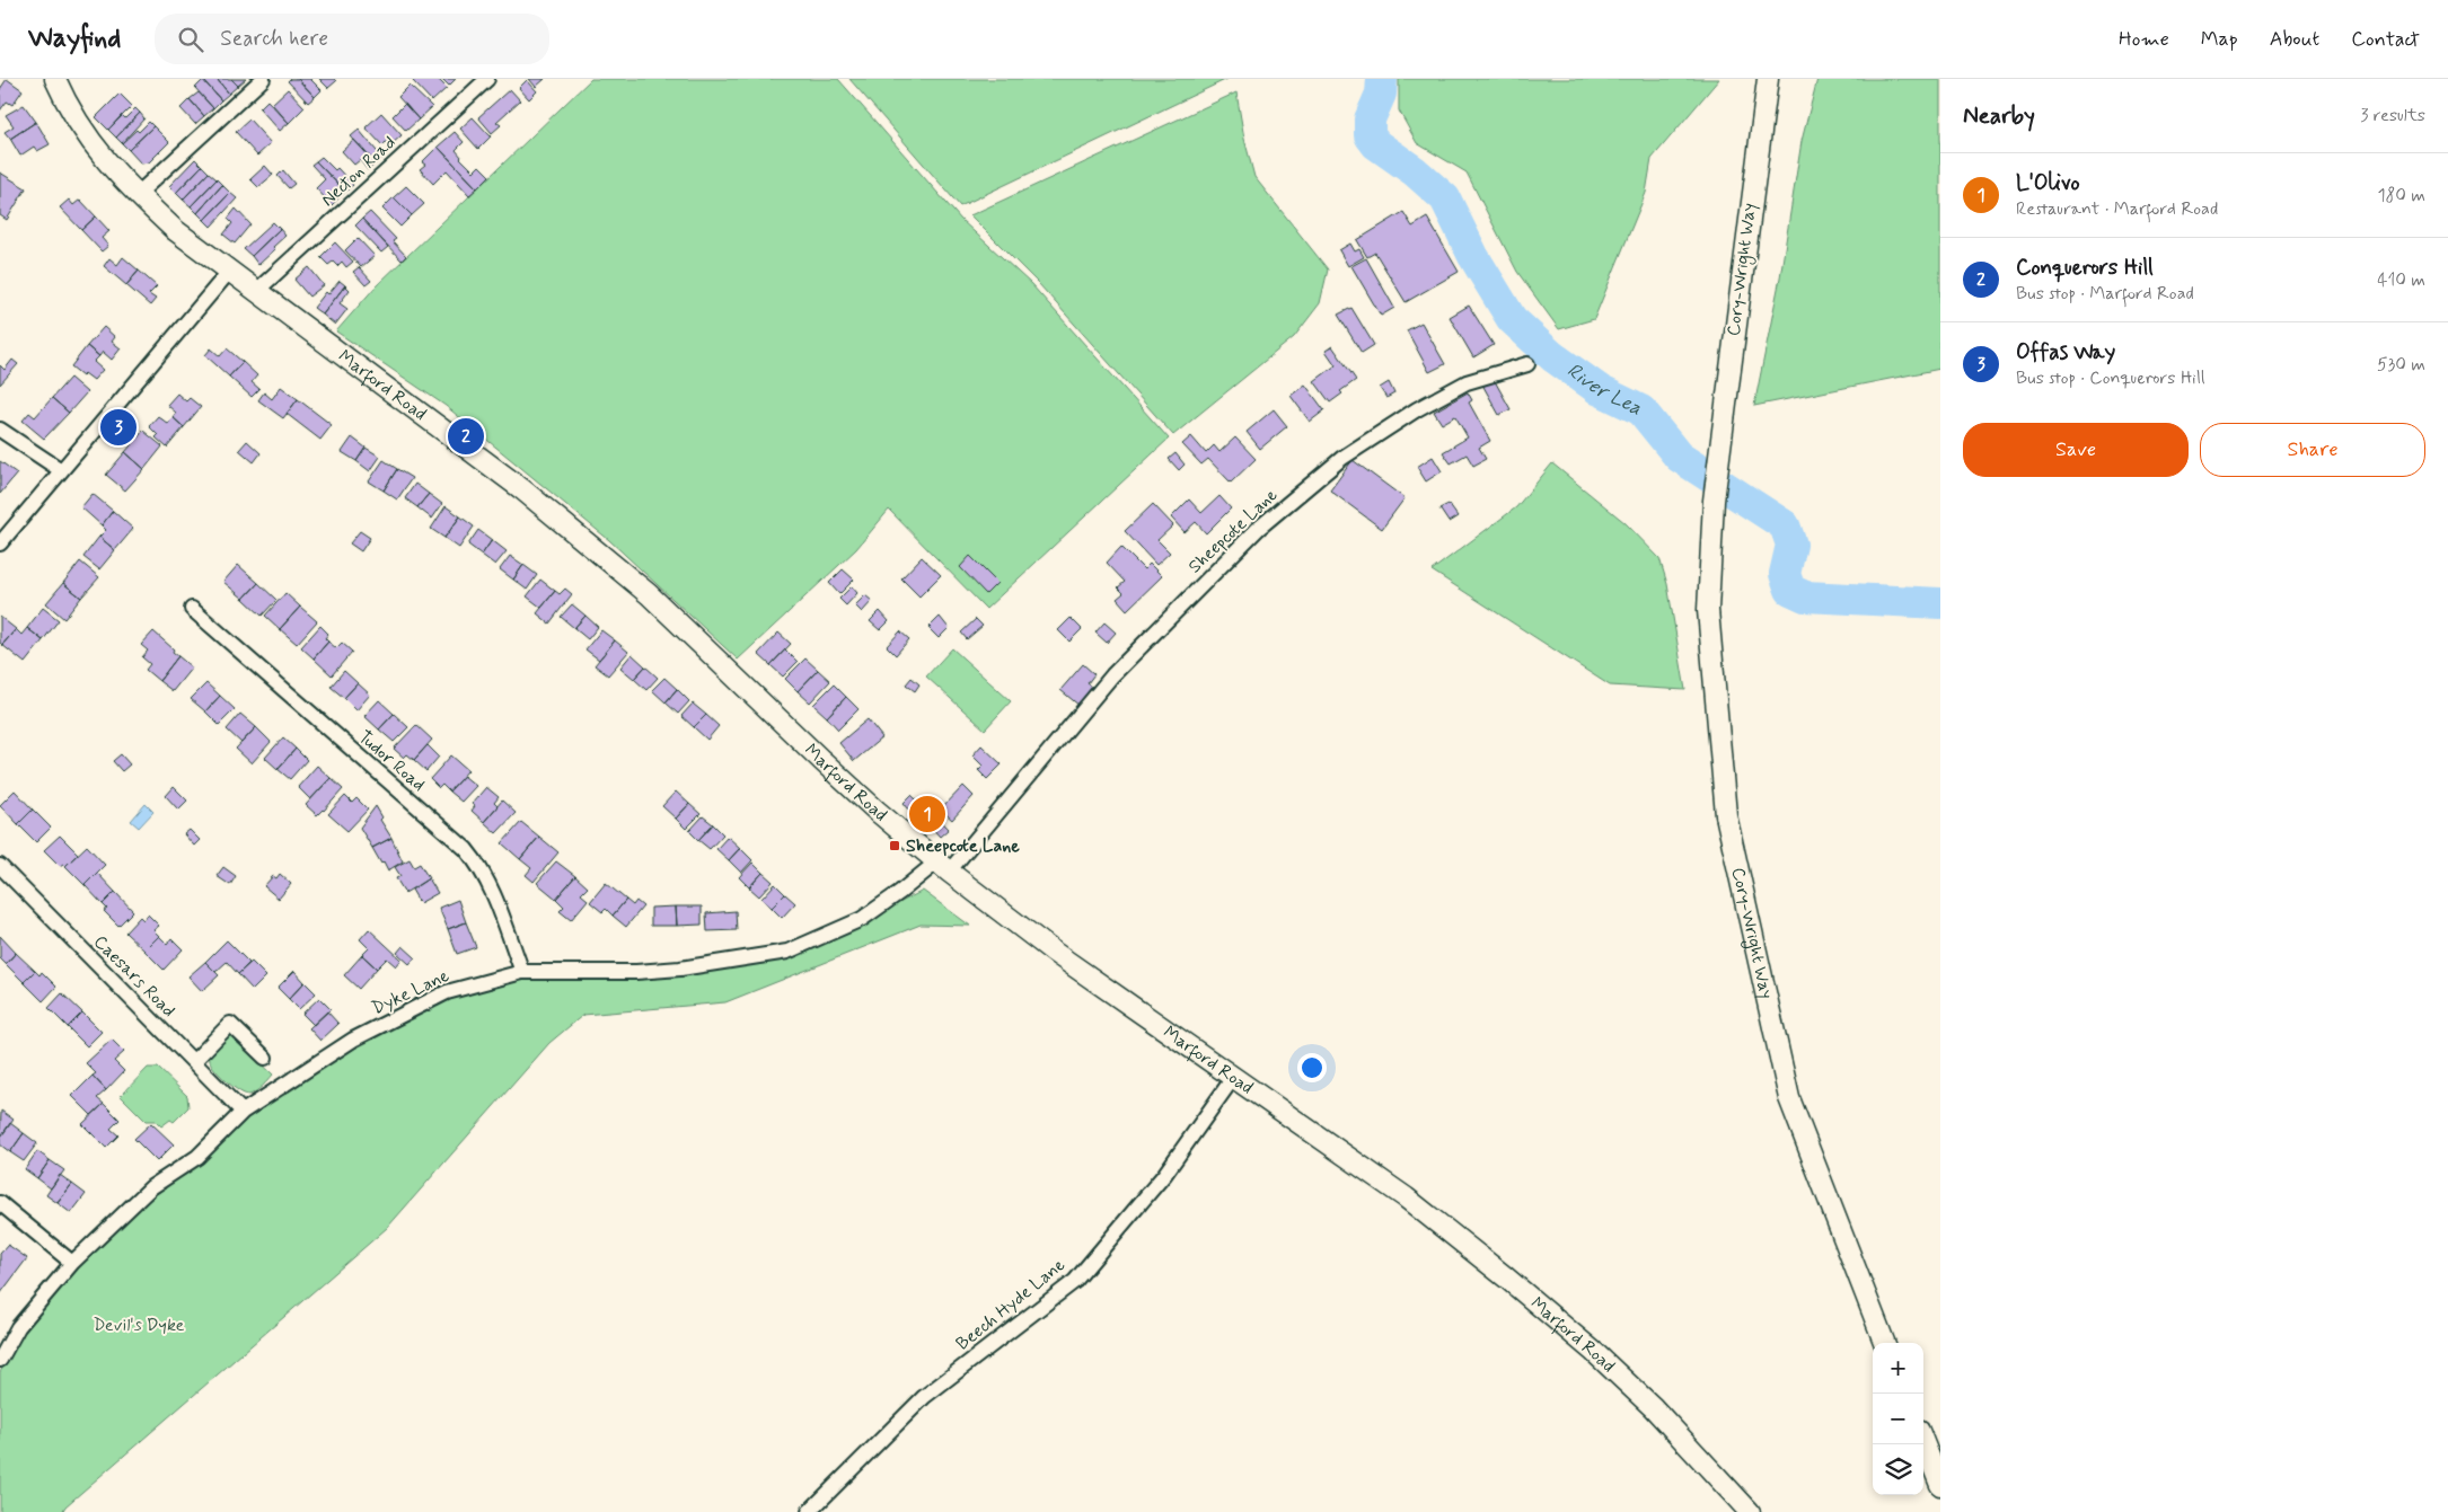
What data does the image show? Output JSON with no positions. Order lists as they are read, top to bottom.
{
  "streets": {
    "street": [
      "Necton Road",
      "Cory-Wright Way",
      "Marford Road",
      "Sheepcote Lane",
      "Tudor Road",
      "Caesars Road",
      "Dyke Lane",
      "Beech Hyde Lane"
    ]
  },
  "crossings": [
    ["Necton Road", "Marford Road"],
    ["Marford Road", "Sheepcote Lane"],
    ["Marford Road", "Dyke Lane"],
    ["Marford Road", "Beech Hyde Lane"],
    ["Sheepcote Lane", "Dyke Lane"],
    ["Tudor Road", "Dyke Lane"],
    ["Caesars Road", "Dyke Lane"]
  ],
  "water": ["River Lea"],
  "parks": ["Devil's Dyke"],
  "places": {
    "transit": ["Sheepcote Lane"]
  },
  "page": {
    "header": "Wayfind",
    "search": "Search here",
    "nav": [
      "Home",
      "Map",
      "About",
      "Contact"
    ],
    "heading": ["Nearby", "3 results"],
    "list": [
      {
        "mark": "1",
        "name": "L'Olivo",
        "note": "Restaurant · Marford Road",
        "value": "180 m"
      },
      {
        "mark": "2",
        "name": "Conquerors Hill",
        "note": "Bus stop · Marford Road",
        "value": "410 m"
      },
      {
        "mark": "3",
        "name": "Offas Way",
        "note": "Bus stop · Conquerors Hill",
        "value": "530 m"
      }
    ],
    "buttons": ["Save", "Share"],
    "pins": ["3", "2", "1"],
    "map_buttons": ["+", "−"]
  }
}
